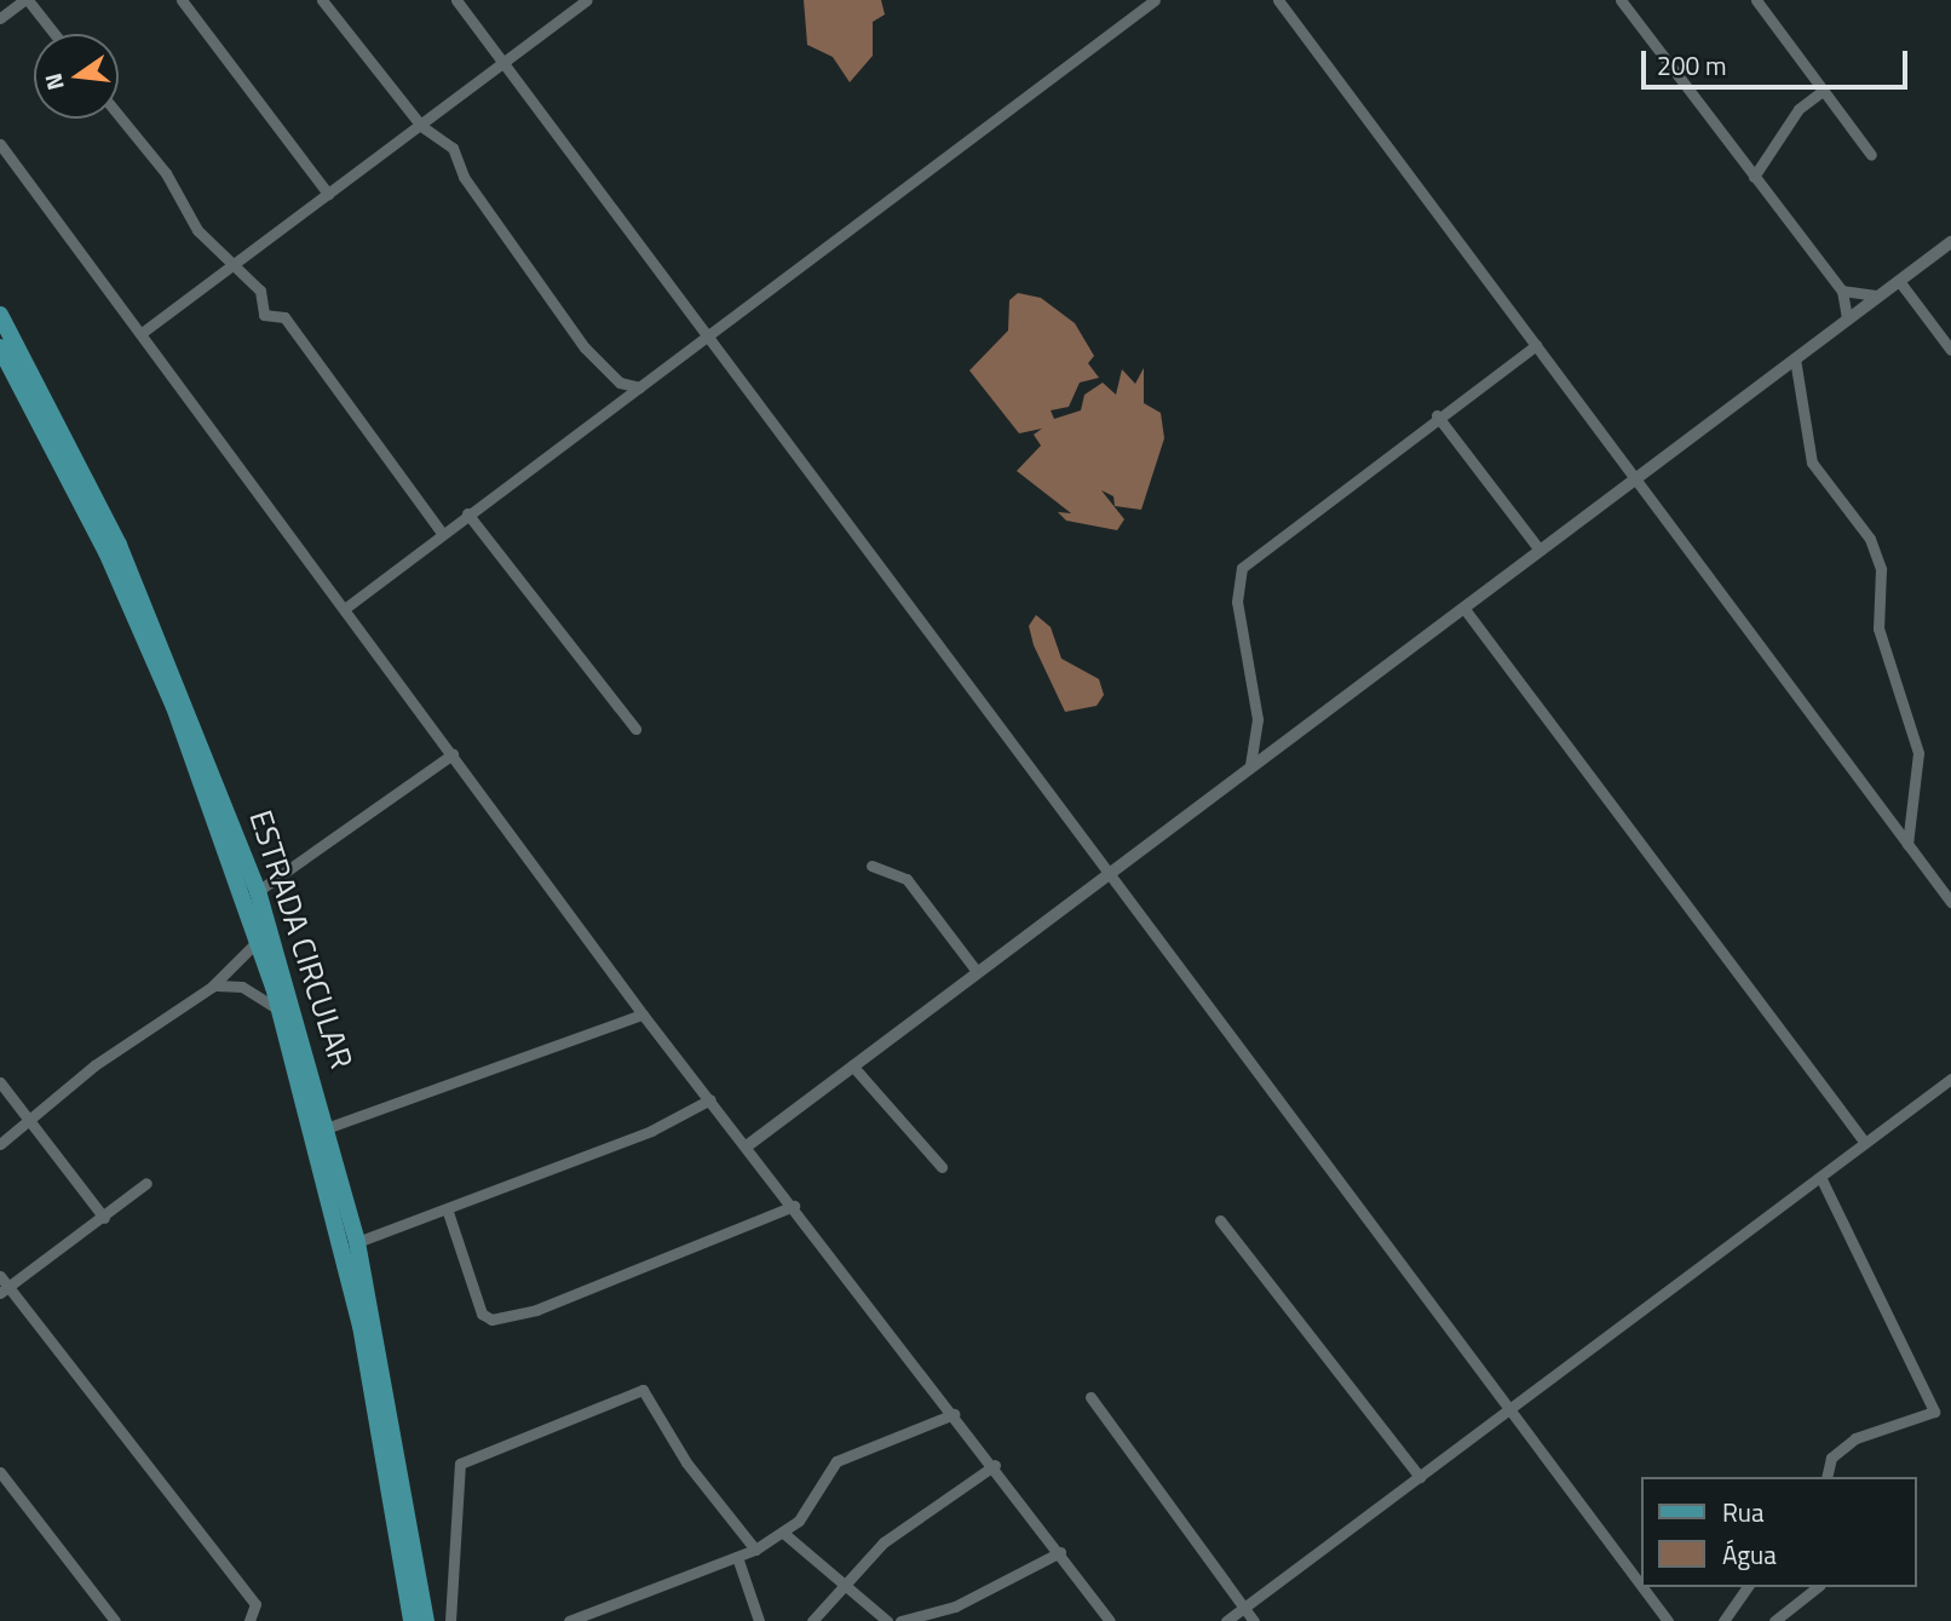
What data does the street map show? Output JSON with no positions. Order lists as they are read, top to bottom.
{
  "streets": {
    "main road": ["ESTRADA CIRCULAR"]
  },
  "legend": ["Rua", "Água"],
  "scale_bar": "200 m",
  "north": "left"
}
